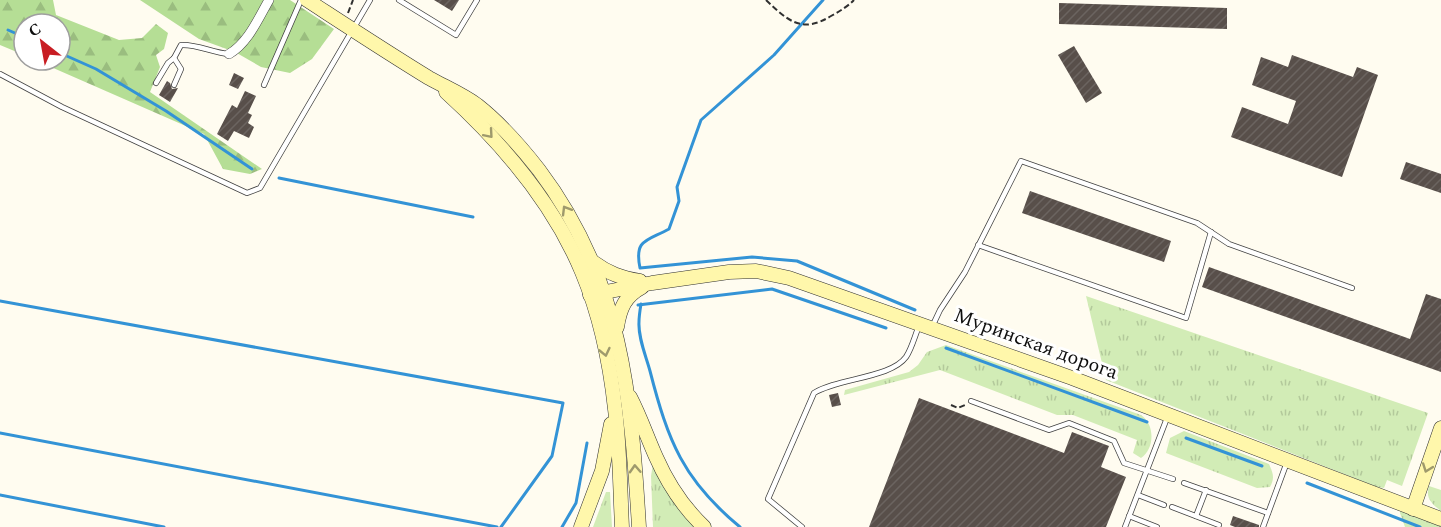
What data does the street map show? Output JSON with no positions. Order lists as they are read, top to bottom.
{
  "streets": {
    "street": ["Муринская дорога"]
  },
  "north": "top left"
}
